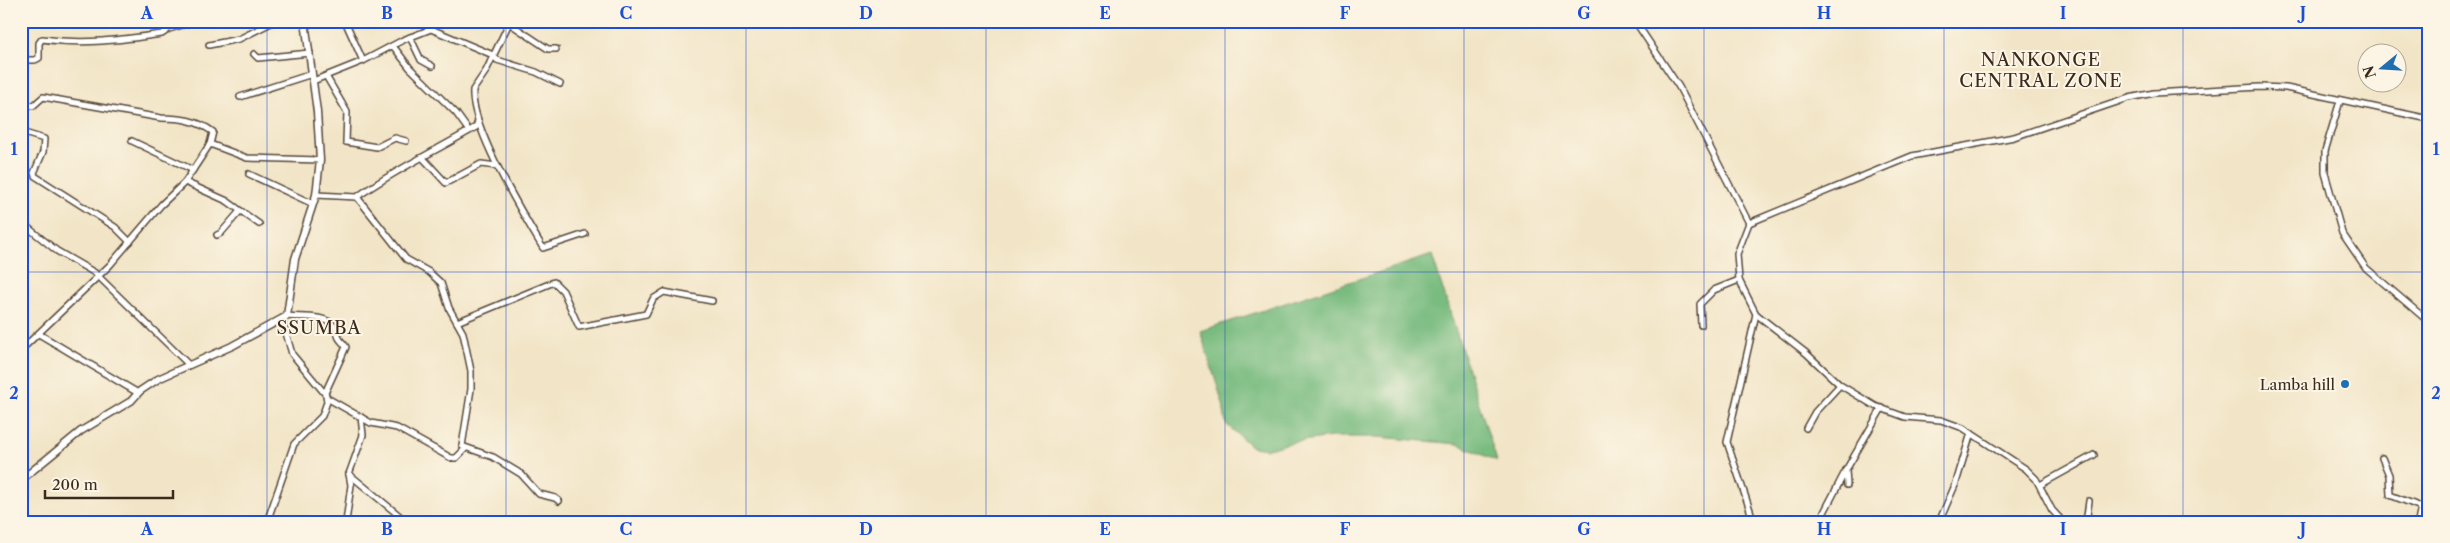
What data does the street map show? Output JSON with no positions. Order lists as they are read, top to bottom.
{
  "districts": ["NANKONGE CENTRAL ZONE", "SSUMBA"],
  "places": ["Lamba hill"],
  "scale_bar": "200 m",
  "north": "left",
  "grid": {
    "columns": [
      "A",
      "B",
      "C",
      "D",
      "E",
      "F",
      "G",
      "H",
      "I",
      "J"
    ],
    "rows": ["1", "2"]
  }
}
